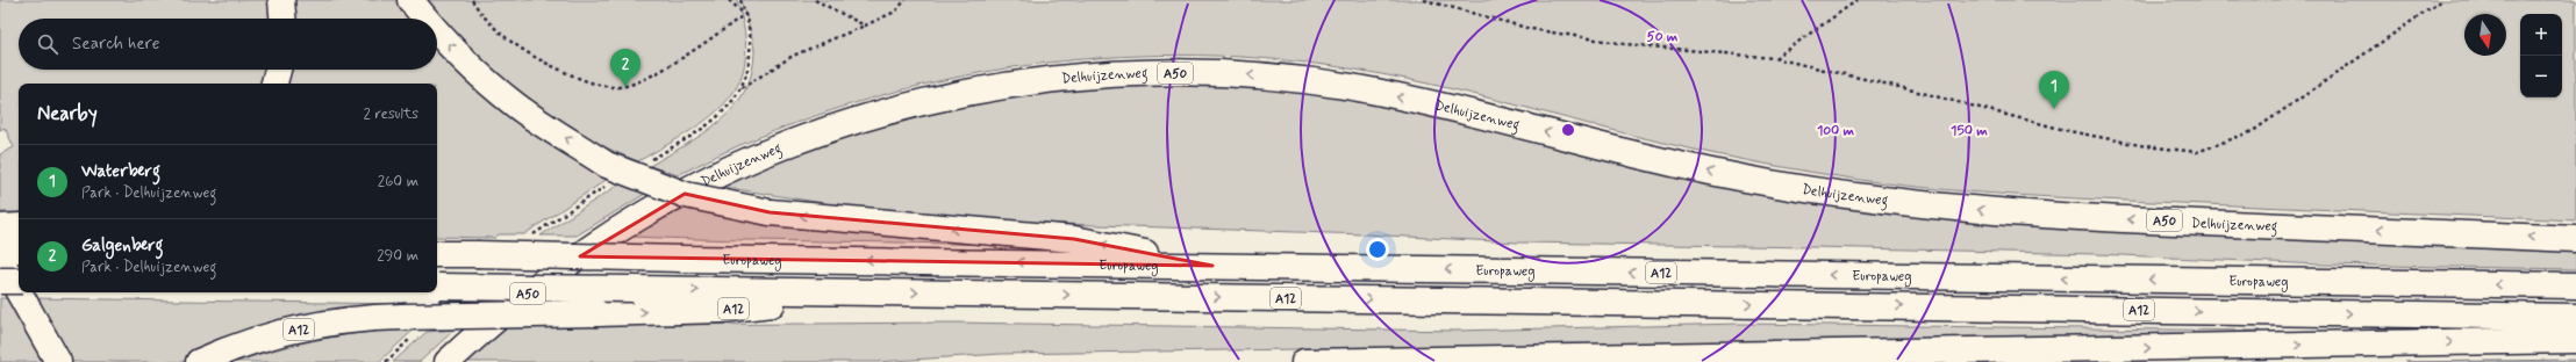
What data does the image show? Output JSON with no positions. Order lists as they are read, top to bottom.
{
  "streets": {
    "highway": [
      "A50",
      "Delhuijzenweg",
      "Europaweg",
      "A12"
    ]
  },
  "crossings": [
    ["Europaweg", "A12"]
  ],
  "north": "bottom",
  "page": {
    "map_buttons": ["+", "−"],
    "search": "Search here",
    "pins": ["2", "1"],
    "heading": ["Nearby", "2 results"],
    "list": [
      {
        "mark": "1",
        "name": "Waterberg",
        "note": "Park · Delhuijzenweg",
        "value": "260 m"
      },
      {
        "mark": "2",
        "name": "Galgenberg",
        "note": "Park · Delhuijzenweg",
        "value": "290 m"
      }
    ]
  },
  "rings": ["50 m", "100 m", "150 m"]
}
